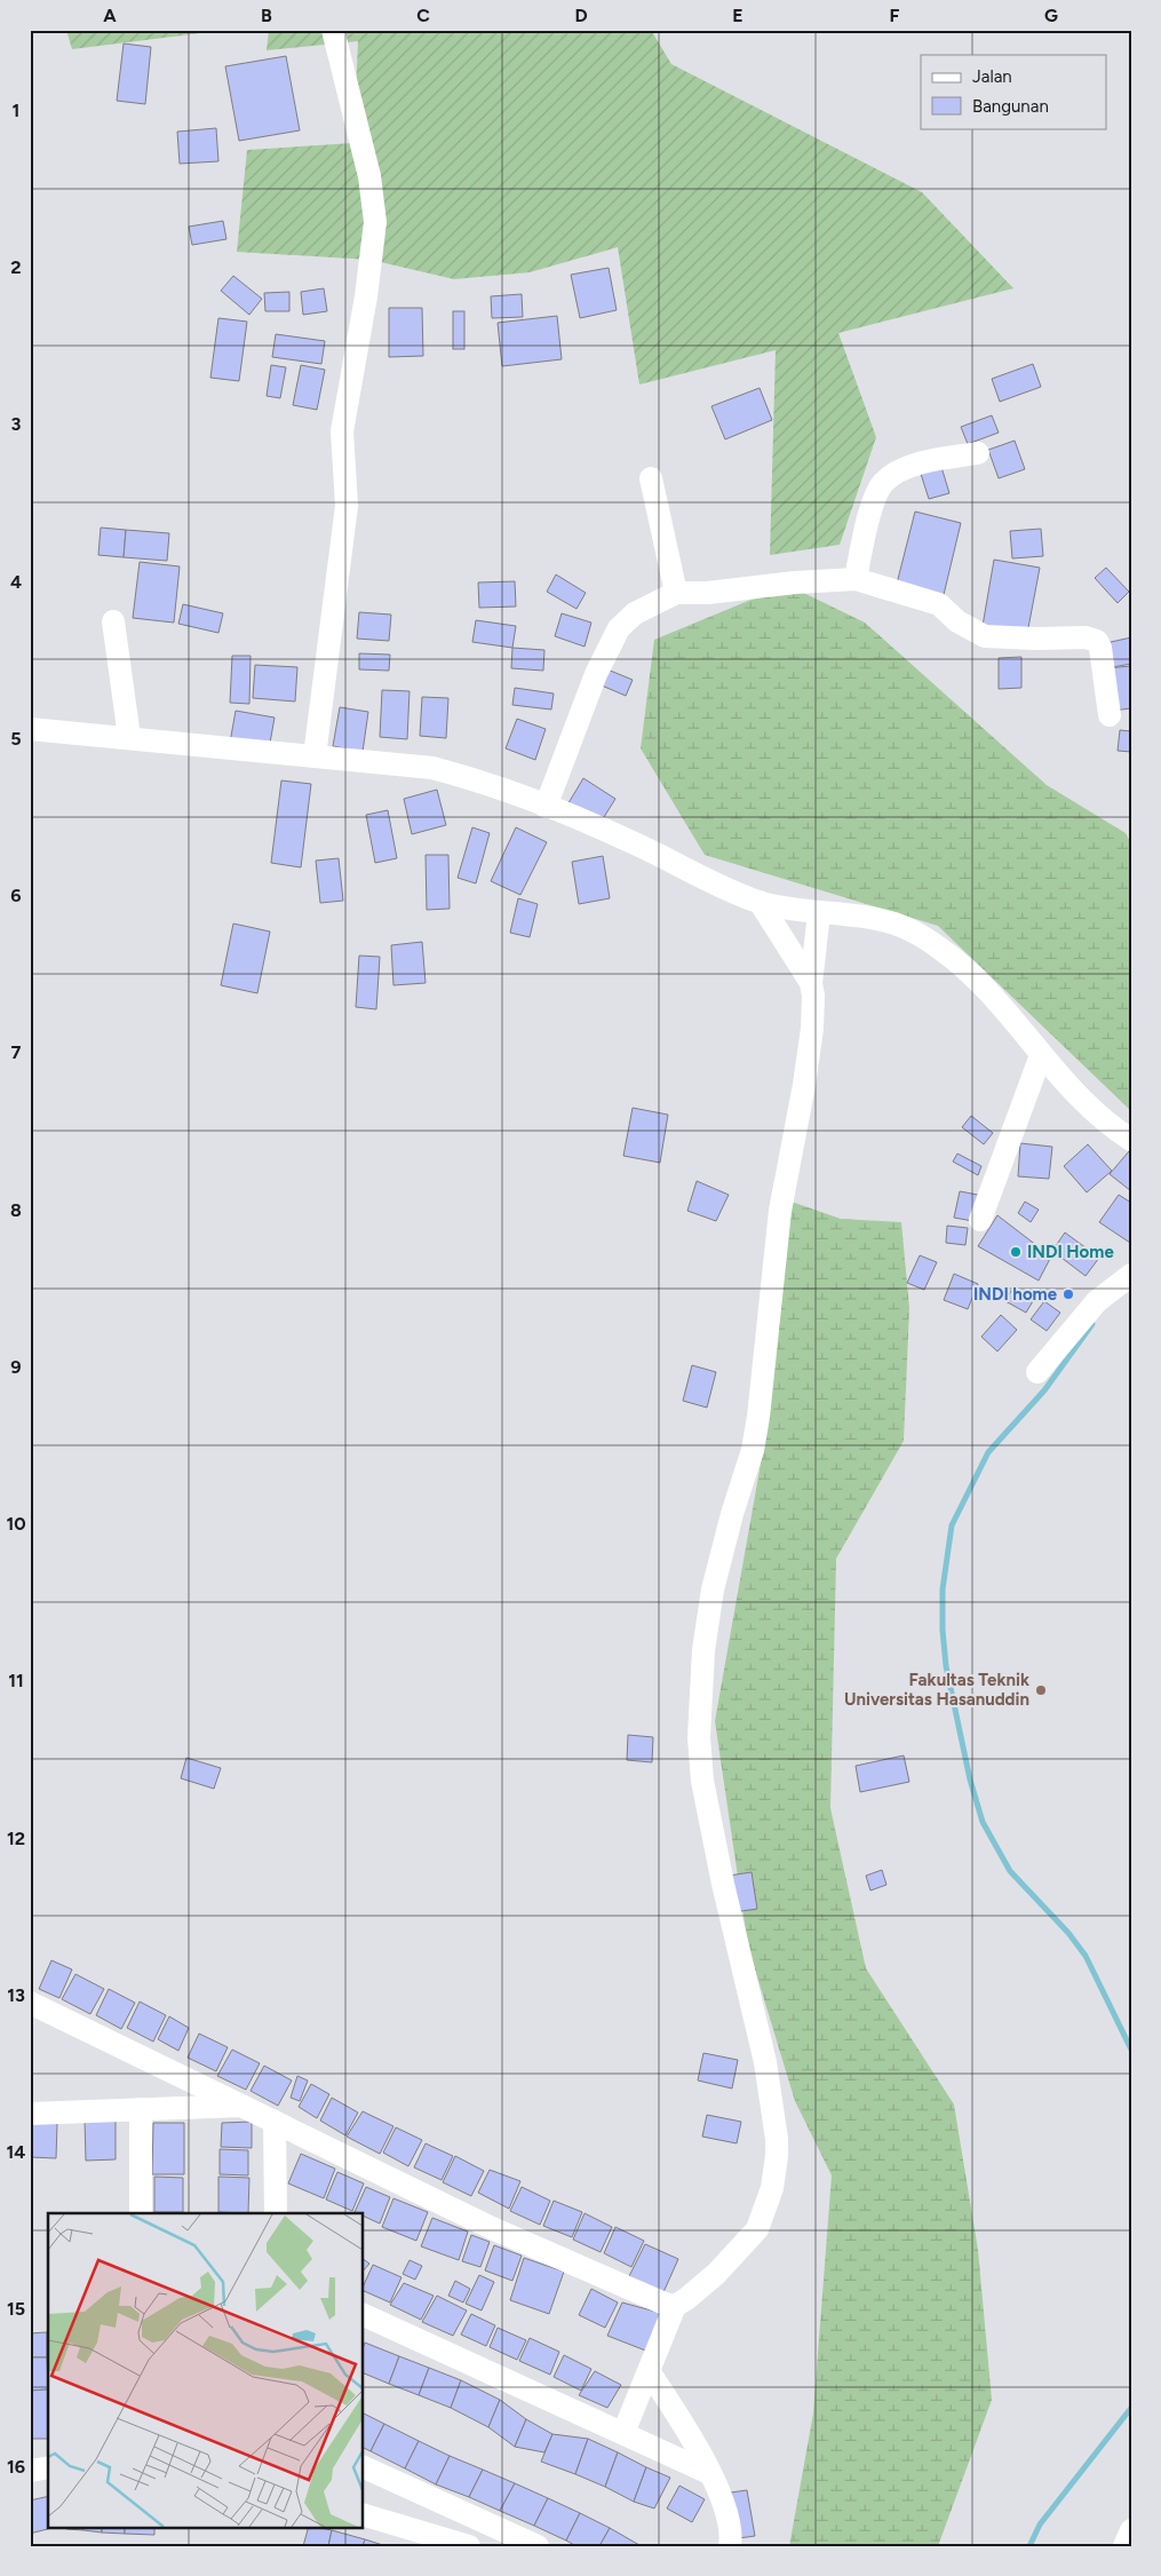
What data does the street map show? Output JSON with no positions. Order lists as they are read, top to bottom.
{
  "places": ["INDI Home", "INDI home", "Fakultas Teknik Universitas Hasanuddin"],
  "legend": ["Jalan", "Bangunan"],
  "grid": {
    "columns": [
      "A",
      "B",
      "C",
      "D",
      "E",
      "F",
      "G"
    ],
    "rows": [
      "1",
      "2",
      "3",
      "4",
      "5",
      "6",
      "7",
      "8",
      "9",
      "10",
      "11",
      "12",
      "13",
      "14",
      "15",
      "16"
    ]
  }
}
